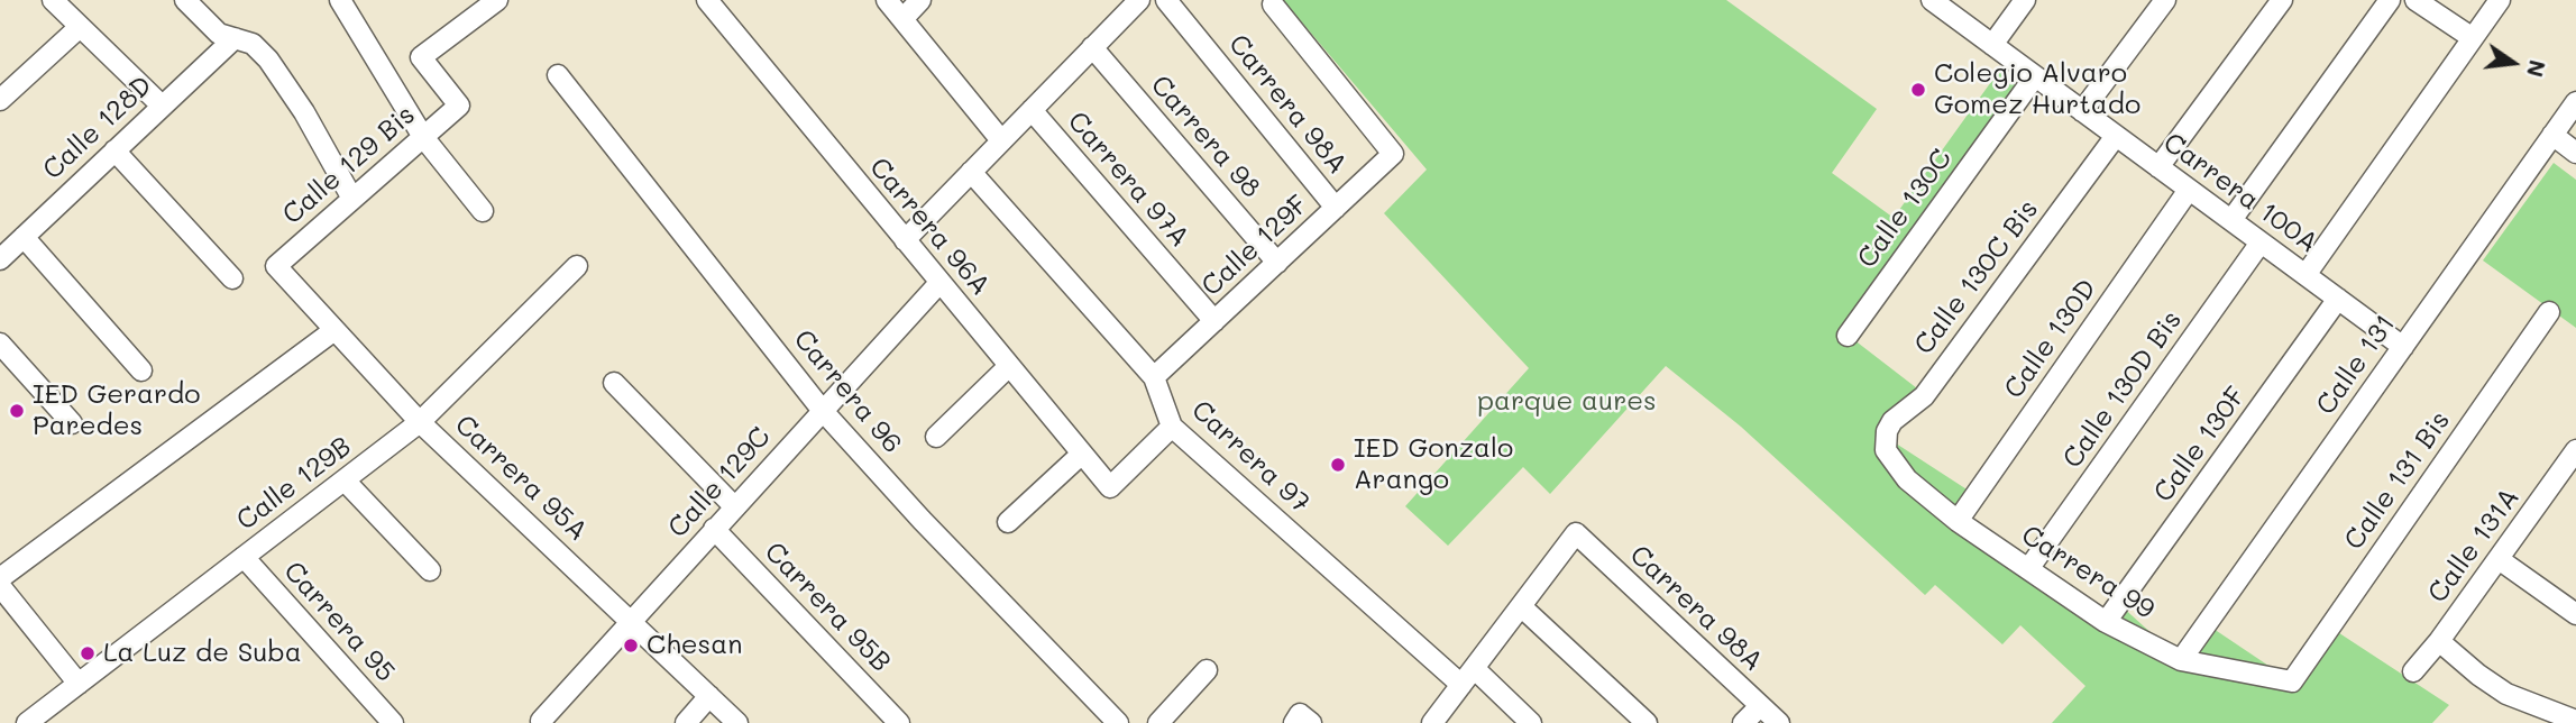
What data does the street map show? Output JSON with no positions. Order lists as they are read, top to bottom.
{
  "streets": {
    "street": [
      "Carrera 98A",
      "Calle 128D",
      "Carrera 98",
      "Calle 129 Bis",
      "Carrera 97A",
      "Carrera 100A",
      "Calle 130C",
      "Carrera 96A",
      "Calle 129F",
      "Calle 130C Bis",
      "Calle 130D",
      "Calle 131",
      "Calle 130D Bis",
      "Carrera 96",
      "Calle 130F",
      "Carrera 97",
      "Carrera 95A",
      "Calle 131 Bis",
      "Calle 129C",
      "Calle 129B",
      "Calle 131A",
      "Carrera 99",
      "Carrera 95B",
      "Carrera 95"
    ]
  },
  "crossings": [
    ["Carrera 98A", "Calle 129F"],
    ["Carrera 98", "Calle 129F"],
    ["Calle 129 Bis", "Carrera 95A"],
    ["Carrera 97A", "Calle 129F"],
    ["Carrera 100A", "Calle 130C"],
    ["Carrera 100A", "Calle 130C Bis"],
    ["Carrera 100A", "Calle 130D"],
    ["Carrera 100A", "Calle 131"],
    ["Carrera 100A", "Calle 130D Bis"],
    ["Carrera 100A", "Calle 130F"],
    ["Carrera 96A", "Carrera 97"],
    ["Carrera 96A", "Calle 129C"],
    ["Calle 129F", "Carrera 97"],
    ["Calle 130C Bis", "Carrera 99"],
    ["Calle 130D", "Carrera 99"],
    ["Calle 131", "Carrera 99"],
    ["Calle 130D Bis", "Carrera 99"],
    ["Carrera 96", "Calle 129C"],
    ["Calle 130F", "Carrera 99"],
    ["Carrera 95A", "Calle 129C"],
    ["Carrera 95A", "Calle 129B"],
    ["Calle 131 Bis", "Carrera 99"],
    ["Calle 129C", "Carrera 95B"],
    ["Calle 129B", "Carrera 95"]
  ],
  "parks": ["parque aures"],
  "places": [
    "Colegio Alvaro Gomez Hurtado",
    "IED Gerardo Paredes",
    "IED Gonzalo Arango",
    "Chesan",
    "La Luz de Suba"
  ],
  "north": "right"
}
